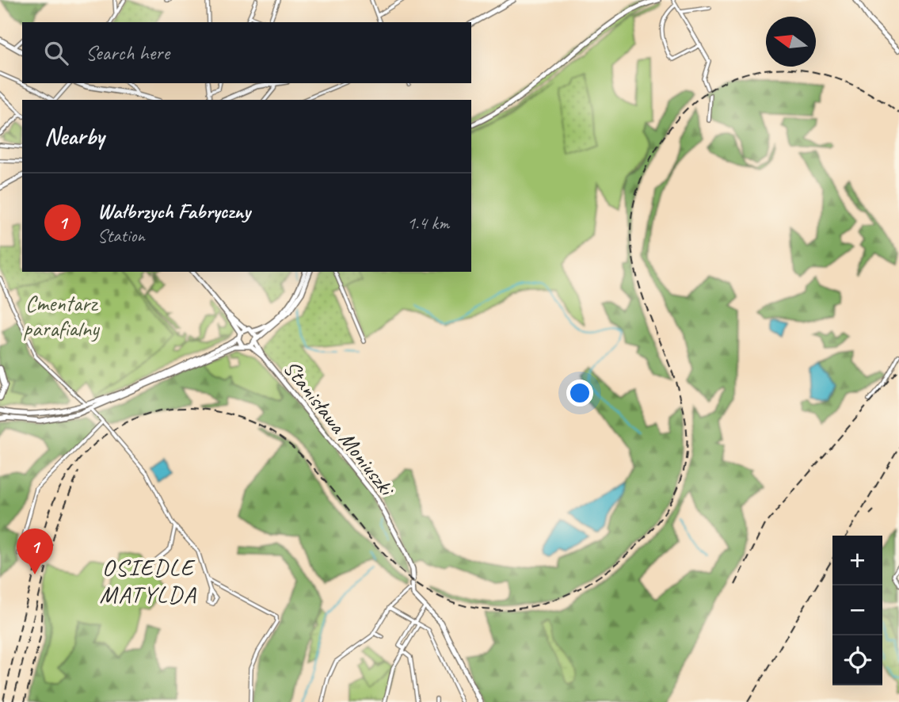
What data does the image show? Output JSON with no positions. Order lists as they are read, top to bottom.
{
  "streets": {
    "main road": ["Stanisława Moniuszki"]
  },
  "districts": ["OSIEDLE MATYLDA"],
  "parks": ["Cmentarz parafialny"],
  "north": "left",
  "page": {
    "search": "Search here",
    "heading": "Nearby",
    "list": [
      {
        "mark": "1",
        "name": "Wałbrzych Fabryczny",
        "note": "Station",
        "value": "1.4 km"
      }
    ],
    "pins": "1",
    "map_buttons": ["+", "−"]
  }
}
